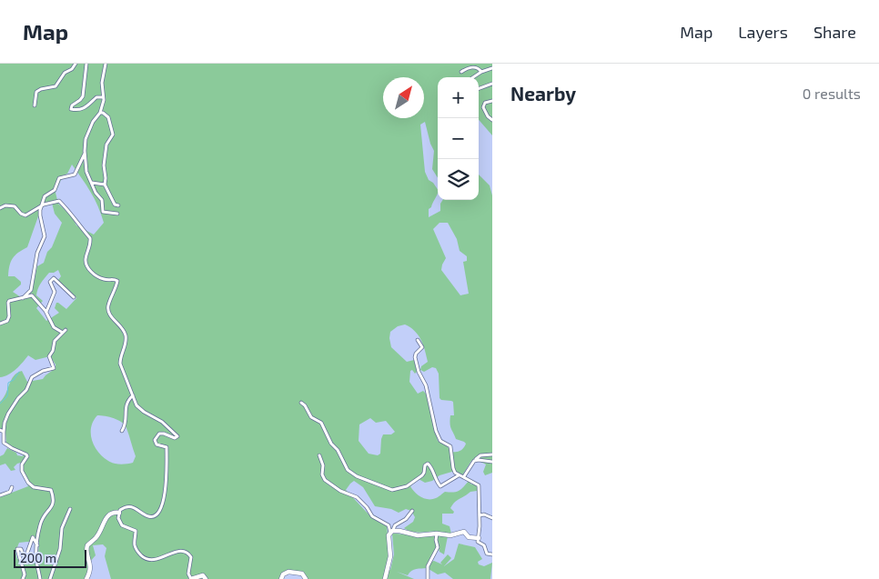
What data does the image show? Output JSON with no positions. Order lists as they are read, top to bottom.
{
  "scale_bar": "200 m",
  "north": "top right",
  "page": {
    "header": "Map",
    "nav": ["Map", "Layers", "Share"],
    "heading": ["Nearby", "0 results"],
    "map_buttons": ["+", "−"],
    "scale": "200 m"
  }
}
